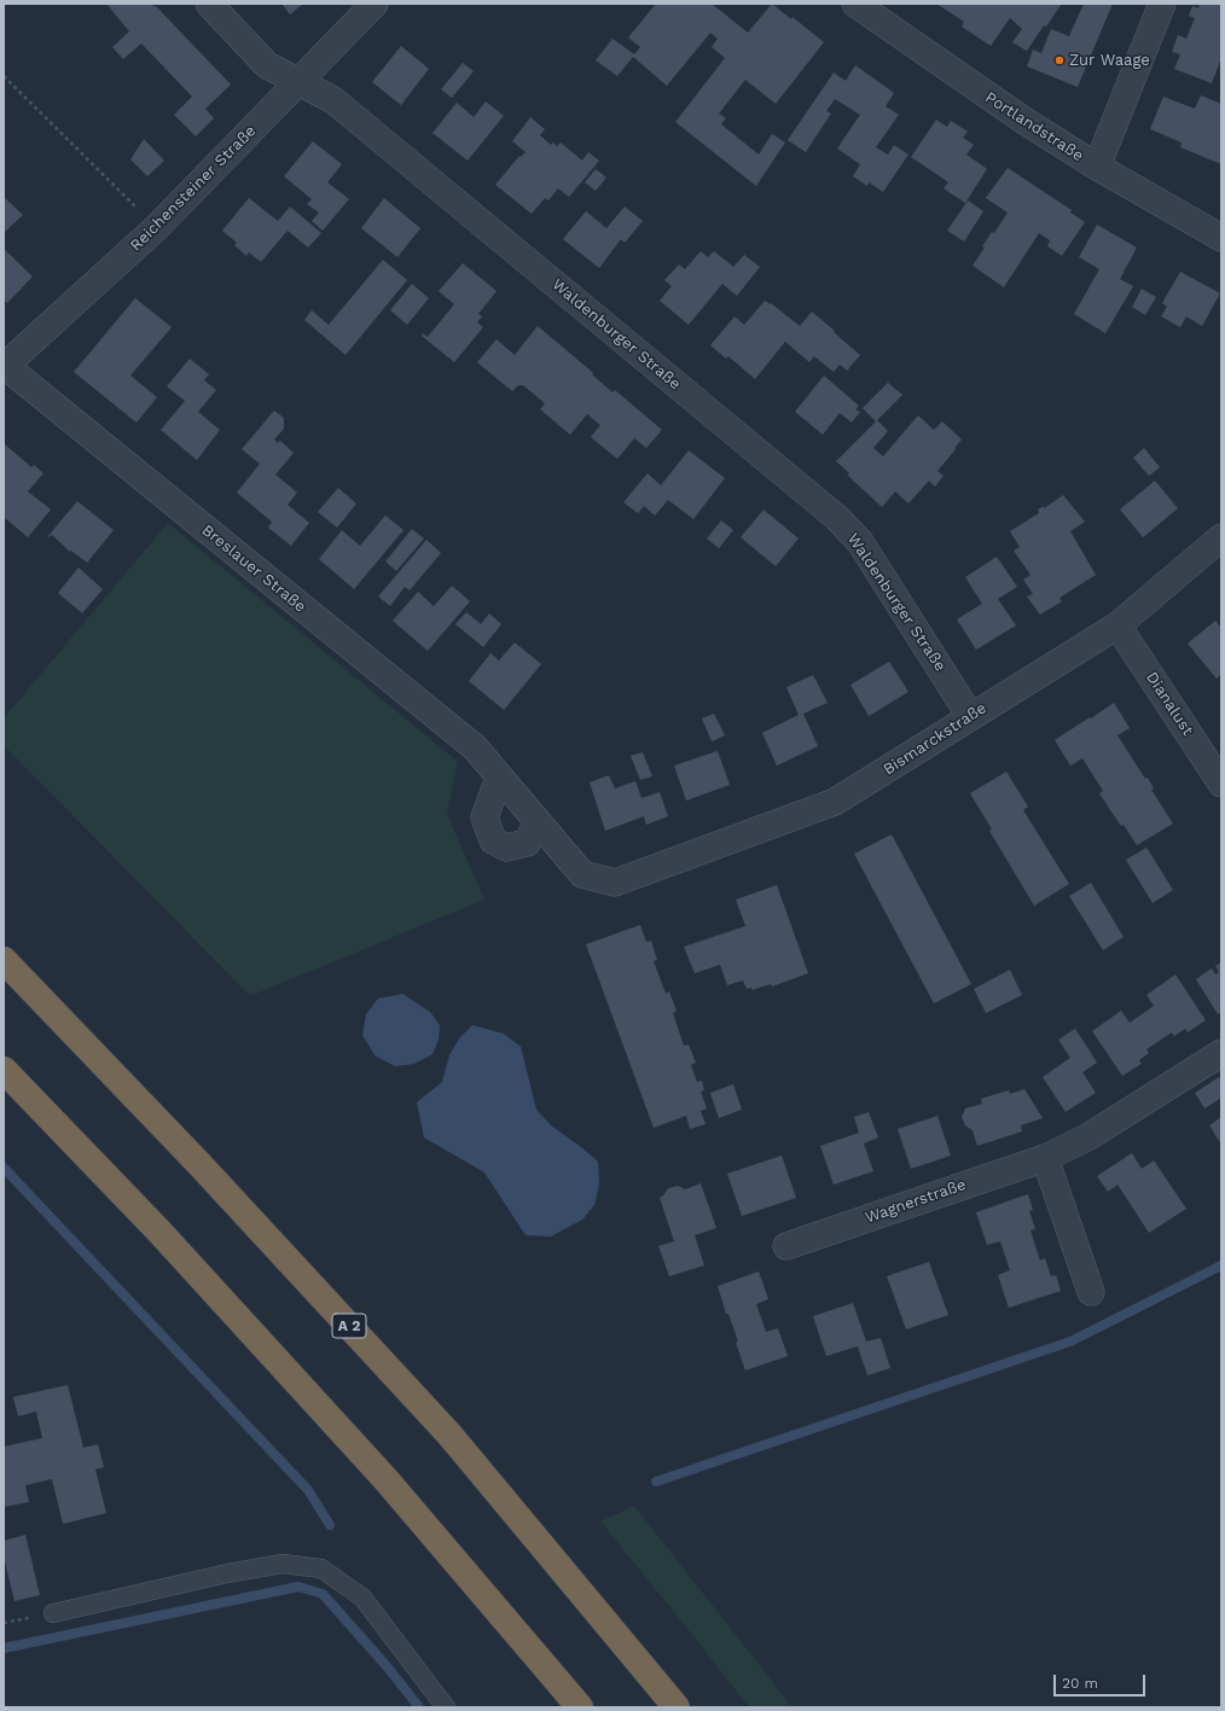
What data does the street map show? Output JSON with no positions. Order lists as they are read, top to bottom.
{
  "streets": {
    "highway": ["A 2"],
    "street": [
      "Portlandstraße",
      "Reichensteiner Straße",
      "Waldenburger Straße",
      "Breslauer Straße",
      "Dianalust",
      "Bismarckstraße",
      "Wagnerstraße"
    ]
  },
  "crossings": [
    ["Reichensteiner Straße", "Waldenburger Straße"],
    ["Reichensteiner Straße", "Breslauer Straße"],
    ["Waldenburger Straße", "Bismarckstraße"],
    ["Breslauer Straße", "Bismarckstraße"],
    ["Dianalust", "Bismarckstraße"]
  ],
  "places": ["Zur Waage"],
  "scale_bar": "20 m"
}
